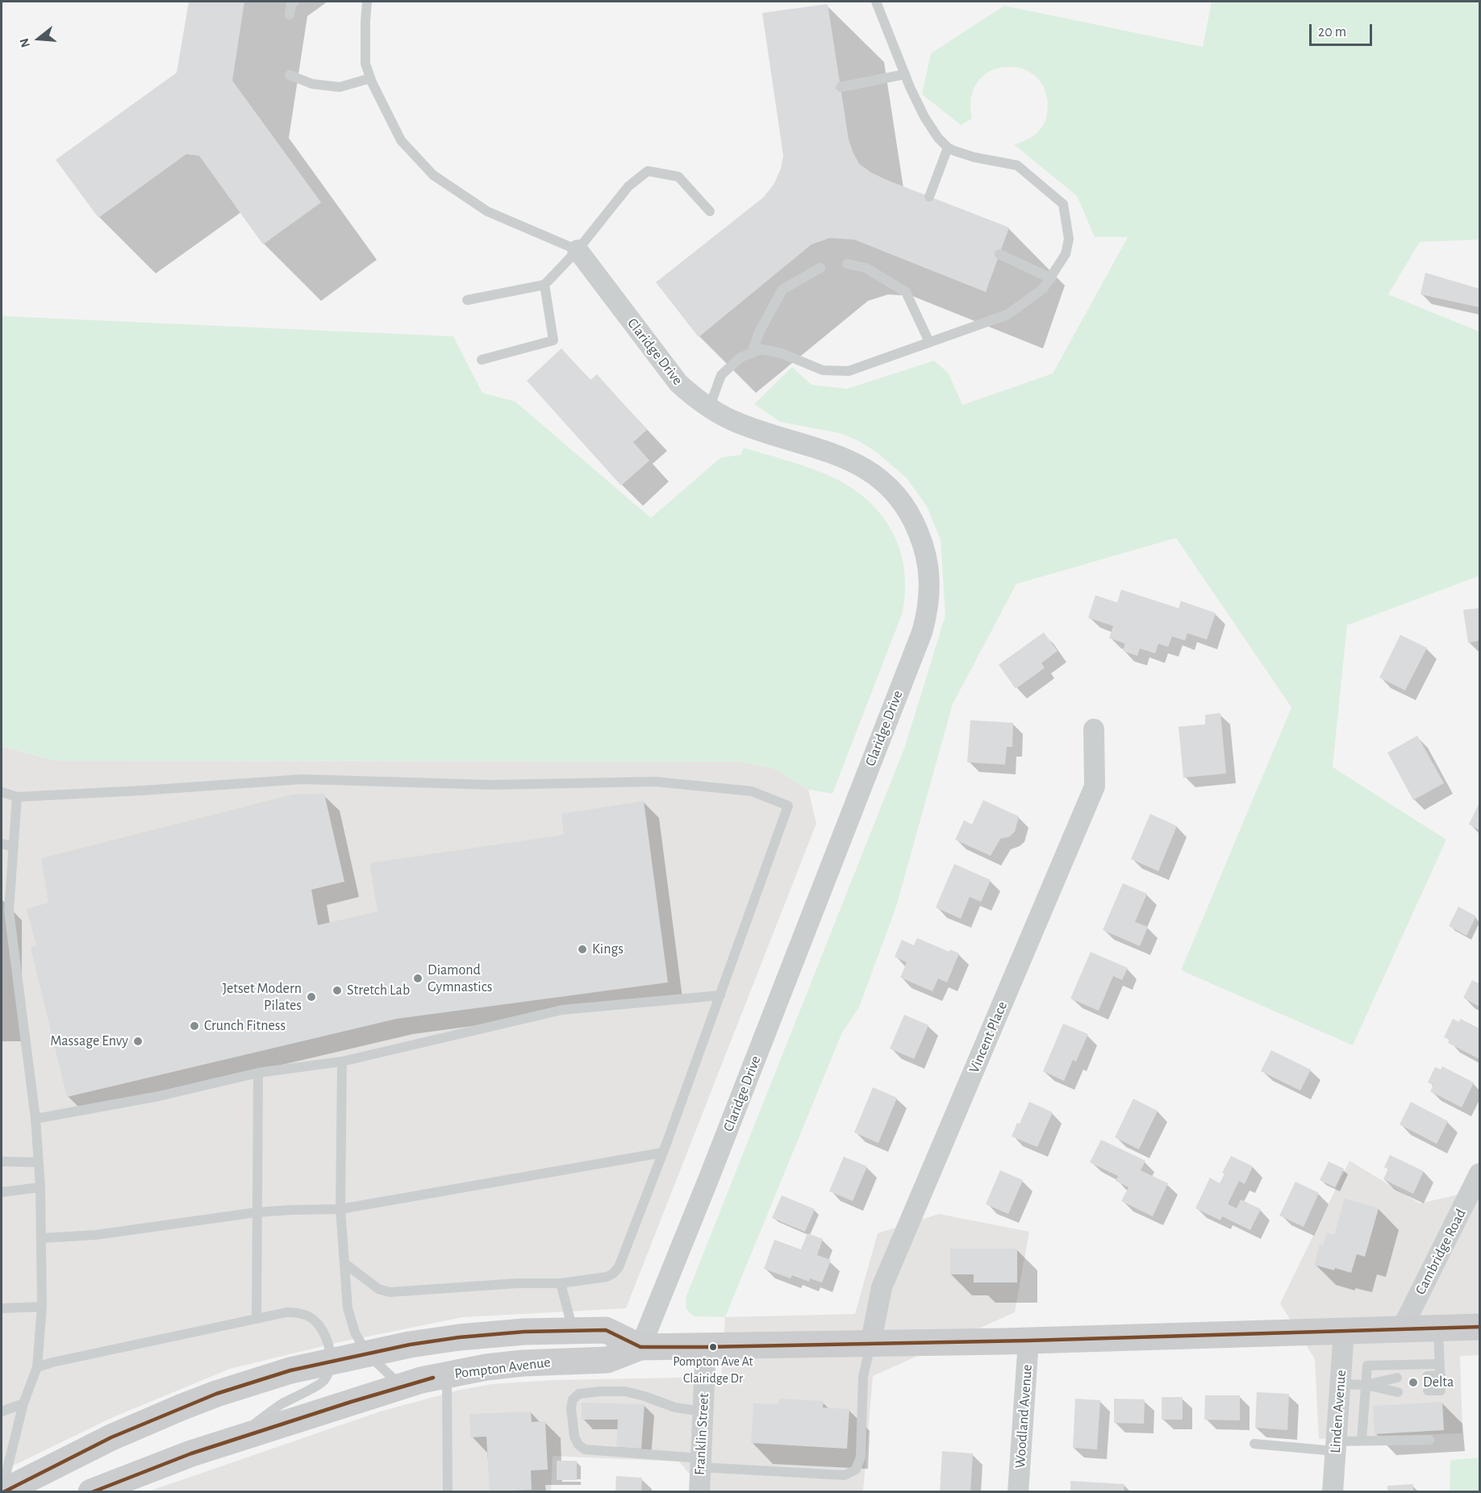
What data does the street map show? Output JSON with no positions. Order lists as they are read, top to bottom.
{
  "streets": {
    "main road": ["Pompton Avenue"],
    "street": [
      "Claridge Drive",
      "Vincent Place",
      "Cambridge Road",
      "Linden Avenue",
      "Woodland Avenue",
      "Franklin Street"
    ]
  },
  "crossings": [
    ["Claridge Drive", "Pompton Avenue"],
    ["Vincent Place", "Pompton Avenue"],
    ["Cambridge Road", "Pompton Avenue"],
    ["Pompton Avenue", "Linden Avenue"],
    ["Pompton Avenue", "Woodland Avenue"],
    ["Pompton Avenue", "Franklin Street"]
  ],
  "places": [
    "Kings",
    "Diamond Gymnastics",
    "Stretch Lab",
    "Jetset Modern Pilates",
    "Crunch Fitness",
    "Massage Envy",
    "Pompton Ave At Clairidge Dr",
    "Delta"
  ],
  "scale_bar": "20 m",
  "north": "left"
}
